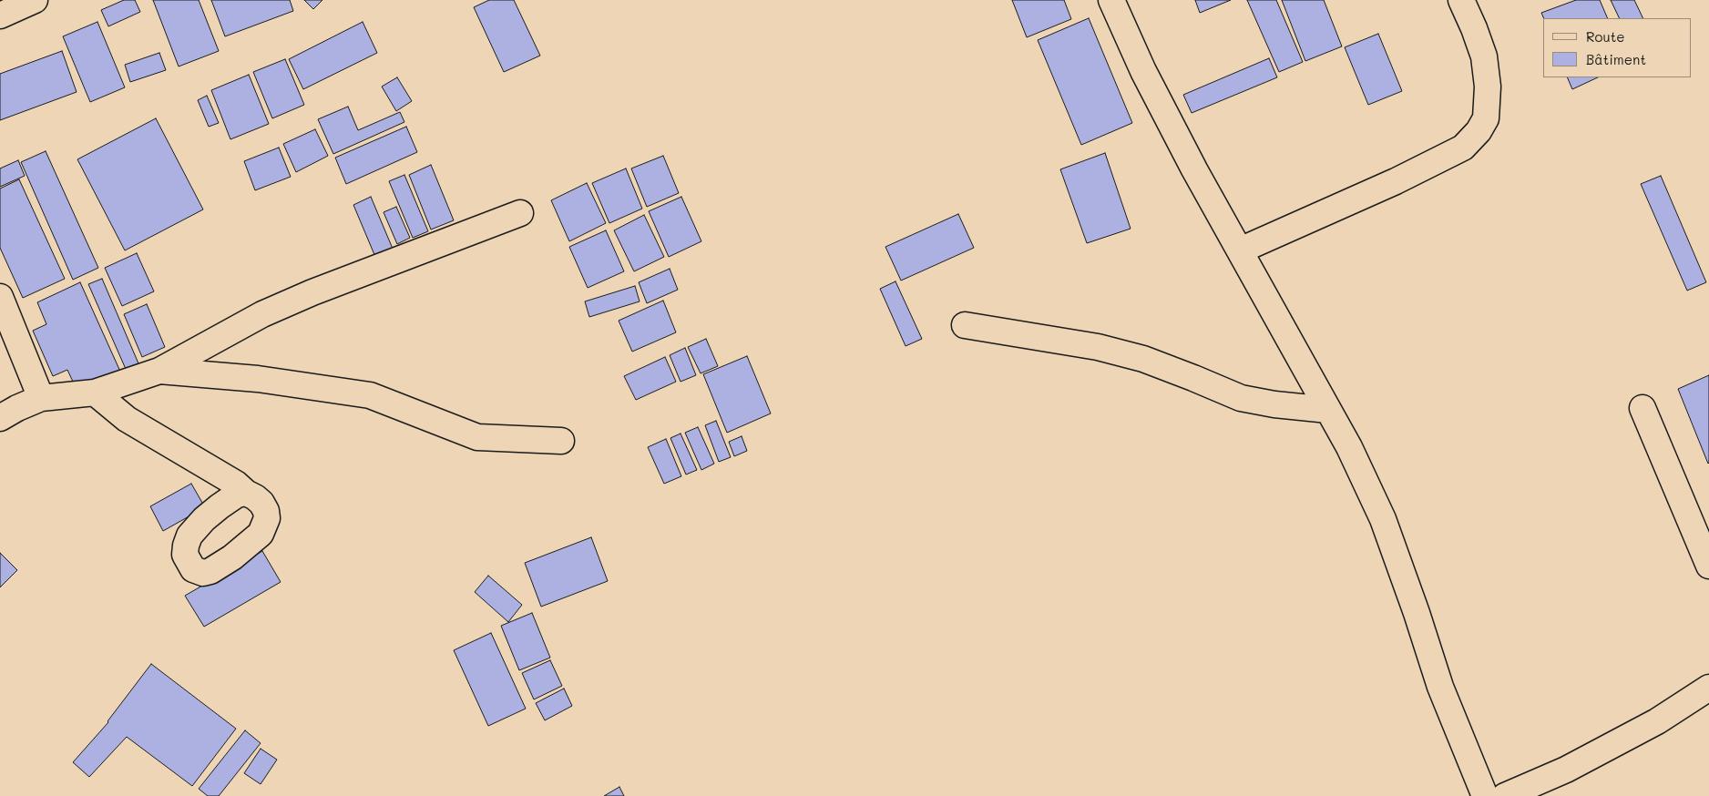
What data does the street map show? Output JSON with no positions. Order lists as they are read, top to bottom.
{
  "legend": ["Route", "Bâtiment"]
}
